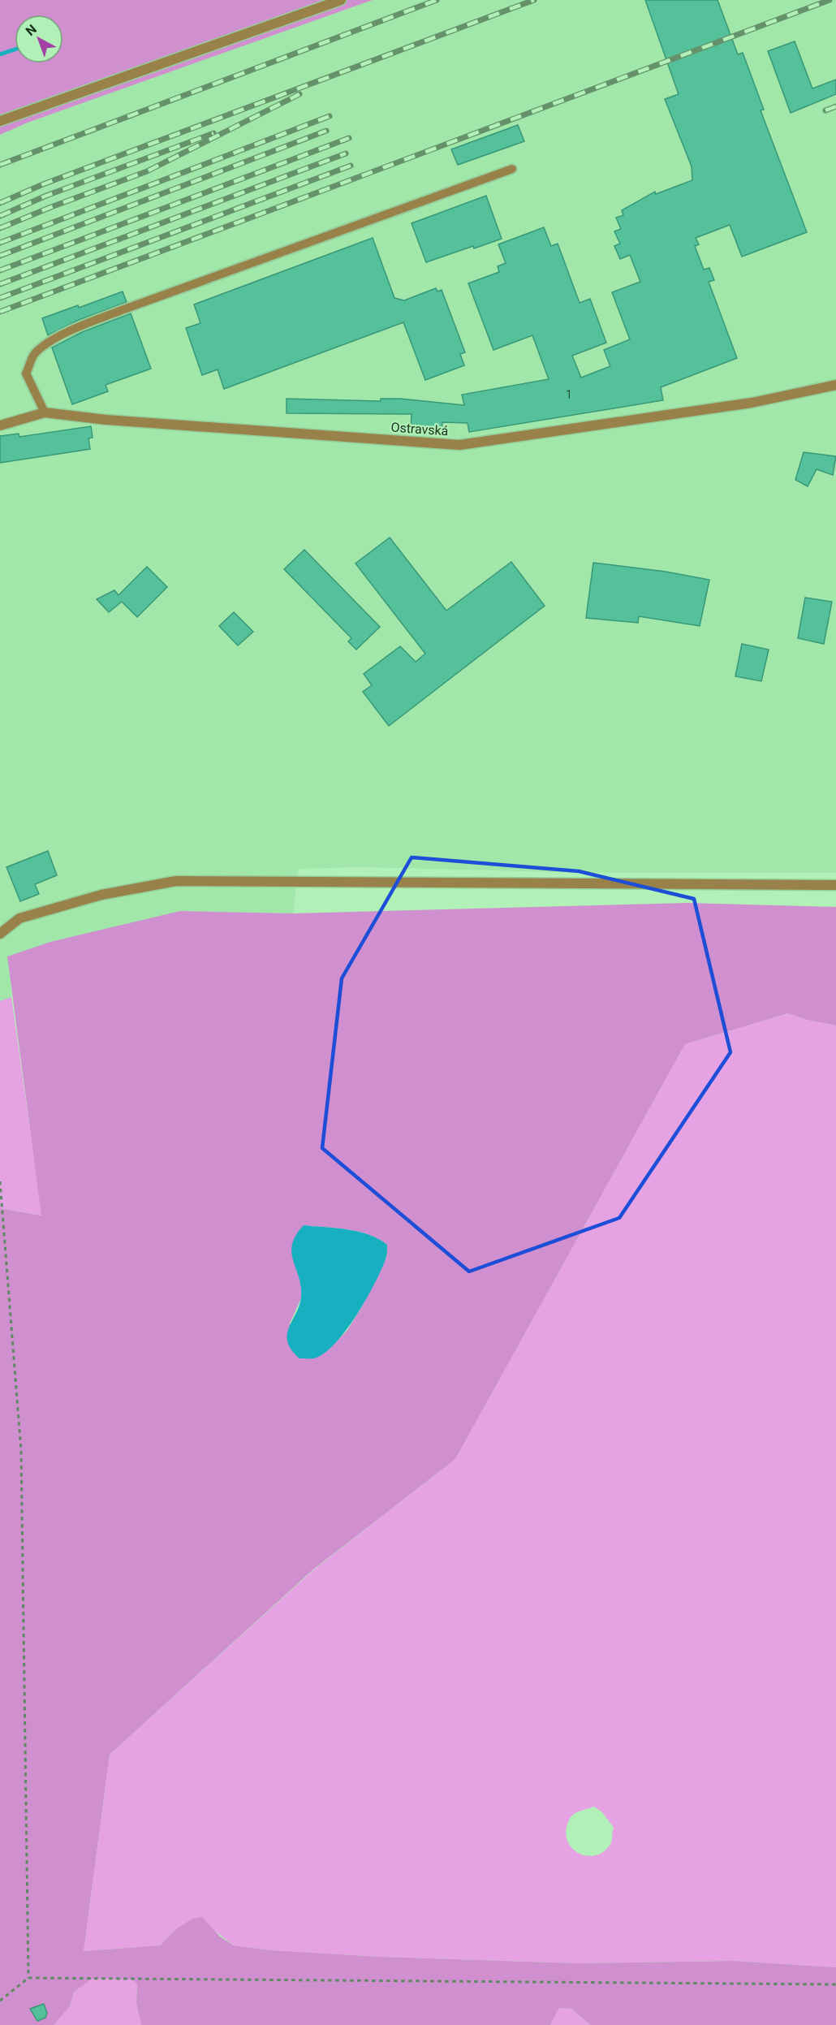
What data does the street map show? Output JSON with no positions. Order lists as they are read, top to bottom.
{
  "streets": {
    "street": ["Ostravská"]
  },
  "house_numbers": ["1"],
  "north": "top left"
}
